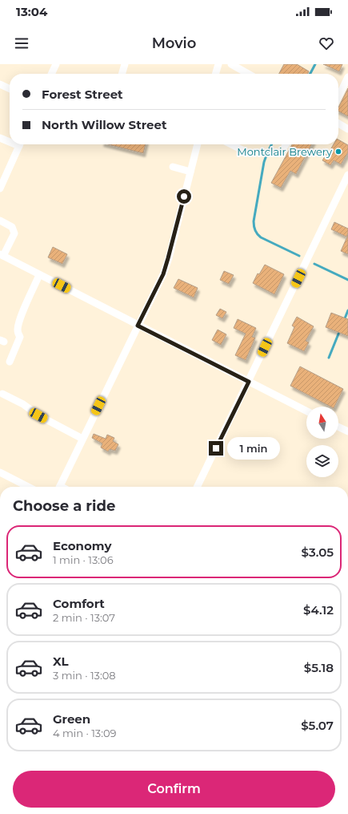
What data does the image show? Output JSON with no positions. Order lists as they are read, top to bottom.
{
  "places": ["Montclair Brewery"],
  "north": "top",
  "page": {
    "status": "13:04",
    "header": "Movio",
    "banner": ["Forest Street", "North Willow Street"],
    "bubble": "1 min",
    "heading": "Choose a ride",
    "list": [
      {
        "name": "Economy",
        "note": "1 min · 13:06",
        "value": "$3.05"
      },
      {
        "name": "Comfort",
        "note": "2 min · 13:07",
        "value": "$4.12"
      },
      {
        "name": "XL",
        "note": "3 min · 13:08",
        "value": "$5.18"
      },
      {
        "name": "Green",
        "note": "4 min · 13:09",
        "value": "$5.07"
      }
    ],
    "buttons": "Confirm"
  }
}
